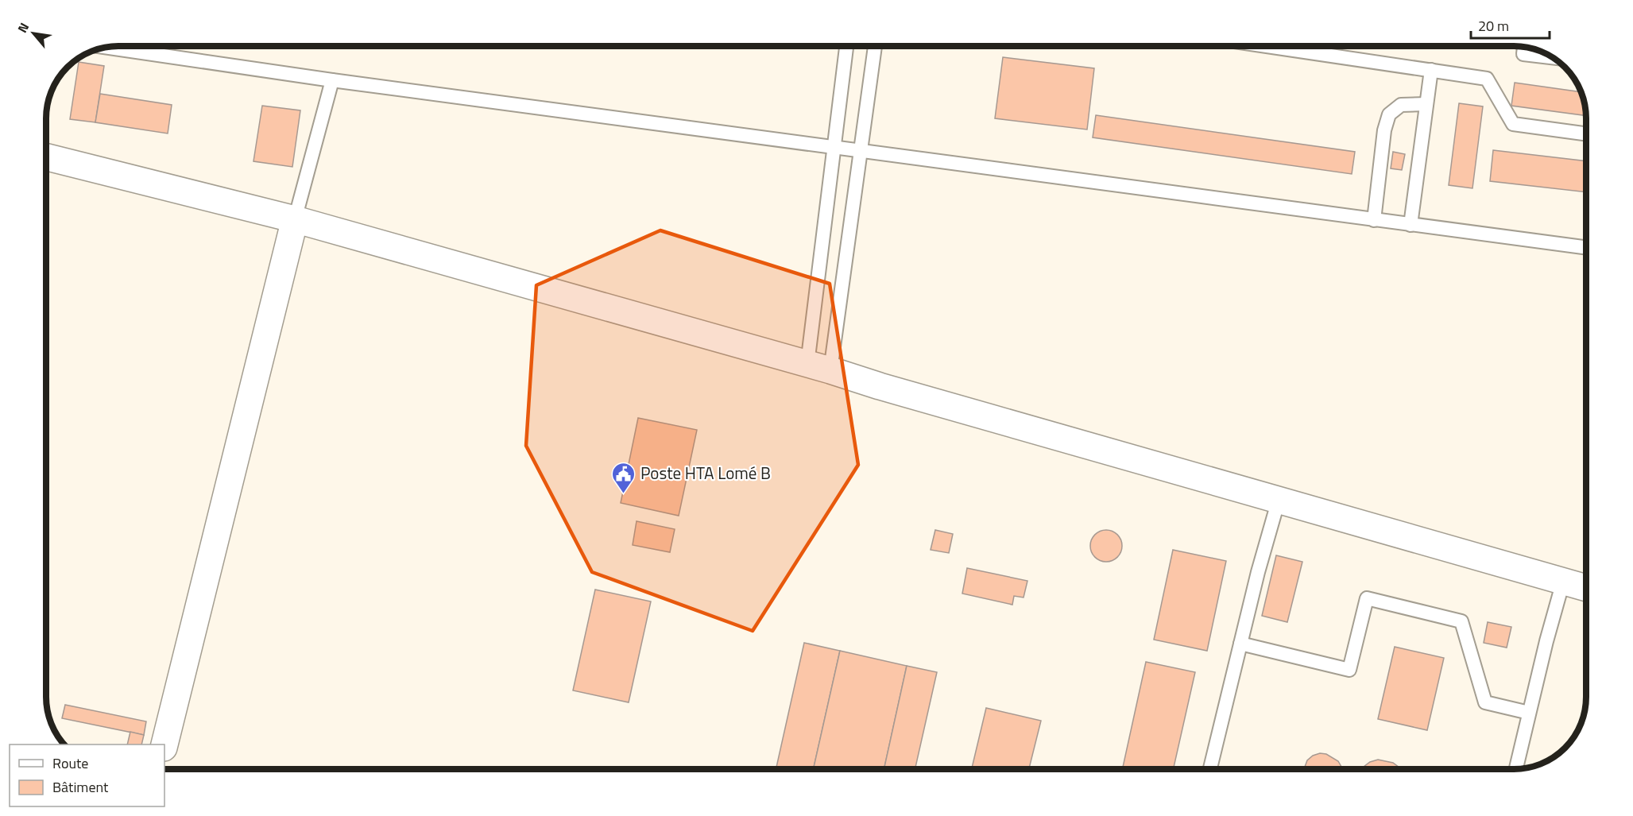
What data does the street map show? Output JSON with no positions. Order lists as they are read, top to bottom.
{
  "places": {
    "public building": ["Poste HTA Lomé B"]
  },
  "legend": ["Route", "Bâtiment"],
  "scale_bar": "20 m",
  "north": "top left"
}
